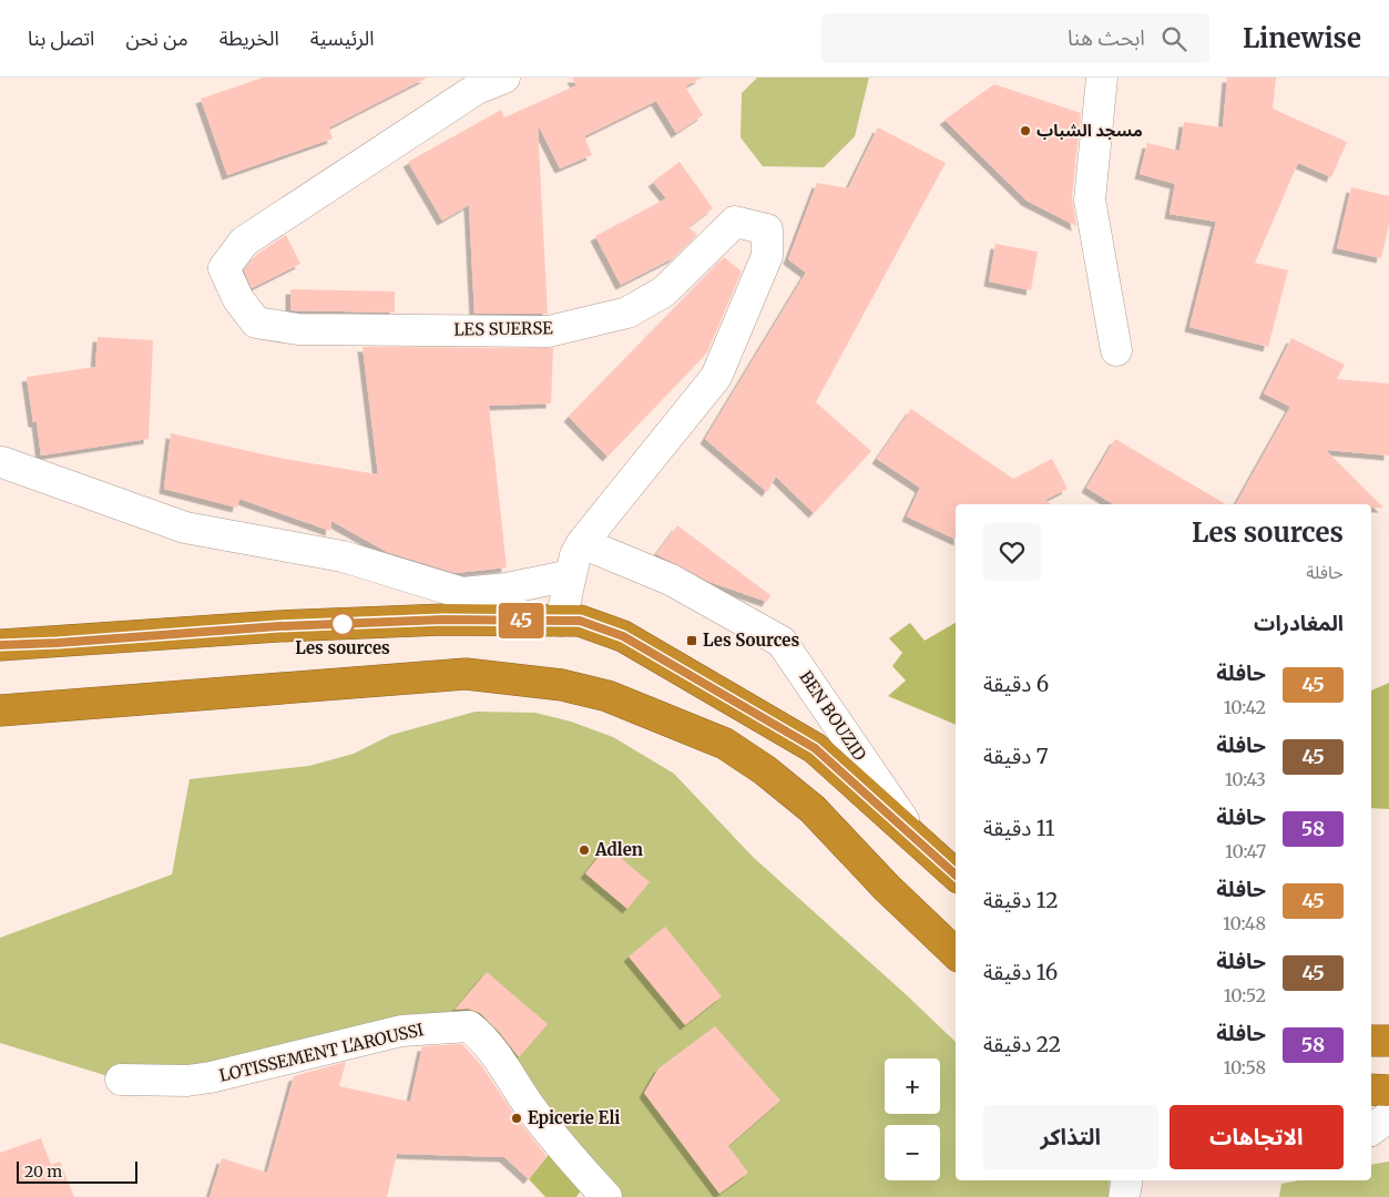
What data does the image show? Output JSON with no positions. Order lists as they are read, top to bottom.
{
  "streets": {
    "street": ["LES SUERSE", "BEN BOUZID", "LOTISSEMENT L'AROUSSI"]
  },
  "crossings": [
    ["LES SUERSE", "BEN BOUZID"]
  ],
  "places": {
    "other": [
      "مسجد الشباب",
      "Les sources",
      "Adlen",
      "Epicerie Eli"
    ],
    "transit": ["Les Sources"]
  },
  "lines": ["bus line 45"],
  "scale_bar": "20 m",
  "page": {
    "header": "Linewise",
    "search": "ابحث هنا",
    "nav": [
      "الرئيسية",
      "الخريطة",
      "من نحن",
      "اتصل بنا"
    ],
    "on_map": "45",
    "heading": [
      ["Les sources", "حافلة"],
      "المغادرات"
    ],
    "list": [
      {
        "mark": "45",
        "name": "حافلة",
        "note": "10:42",
        "value": "6 دقيقة"
      },
      {
        "mark": "45",
        "name": "حافلة",
        "note": "10:43",
        "value": "7 دقيقة"
      },
      {
        "mark": "58",
        "name": "حافلة",
        "note": "10:47",
        "value": "11 دقيقة"
      },
      {
        "mark": "45",
        "name": "حافلة",
        "note": "10:48",
        "value": "12 دقيقة"
      },
      {
        "mark": "45",
        "name": "حافلة",
        "note": "10:52",
        "value": "16 دقيقة"
      },
      {
        "mark": "58",
        "name": "حافلة",
        "note": "10:58",
        "value": "22 دقيقة"
      }
    ],
    "map_buttons": ["+", "−"],
    "buttons": ["الاتجاهات", "التذاكر"],
    "scale": "20 m"
  }
}
